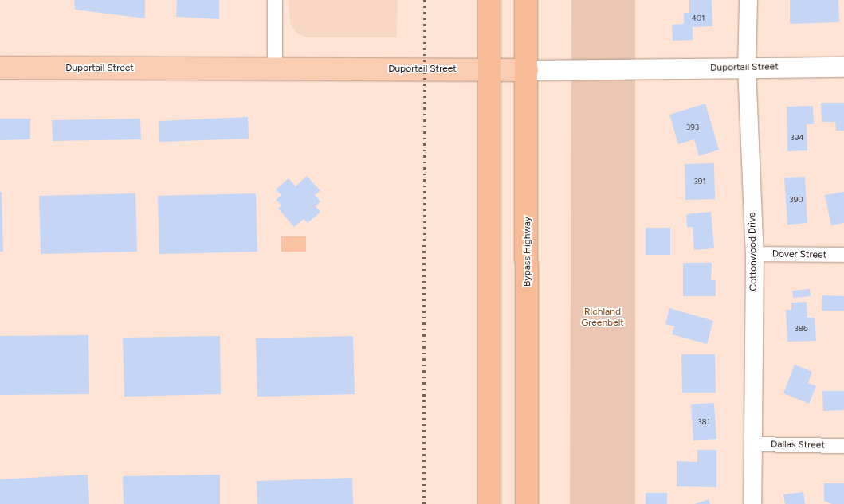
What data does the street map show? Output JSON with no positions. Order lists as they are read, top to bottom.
{
  "streets": {
    "highway": ["Bypass Highway"],
    "main road": ["Duportail Street"],
    "street": ["Cottonwood Drive", "Dover Street", "Dallas Street"]
  },
  "crossings": [
    ["Duportail Street", "Bypass Highway"],
    ["Duportail Street", "Cottonwood Drive"],
    ["Cottonwood Drive", "Dover Street"],
    ["Cottonwood Drive", "Dallas Street"]
  ],
  "parks": ["Richland Greenbelt"],
  "house_numbers": [
    "401",
    "393",
    "394",
    "391",
    "390",
    "386",
    "381"
  ]
}
